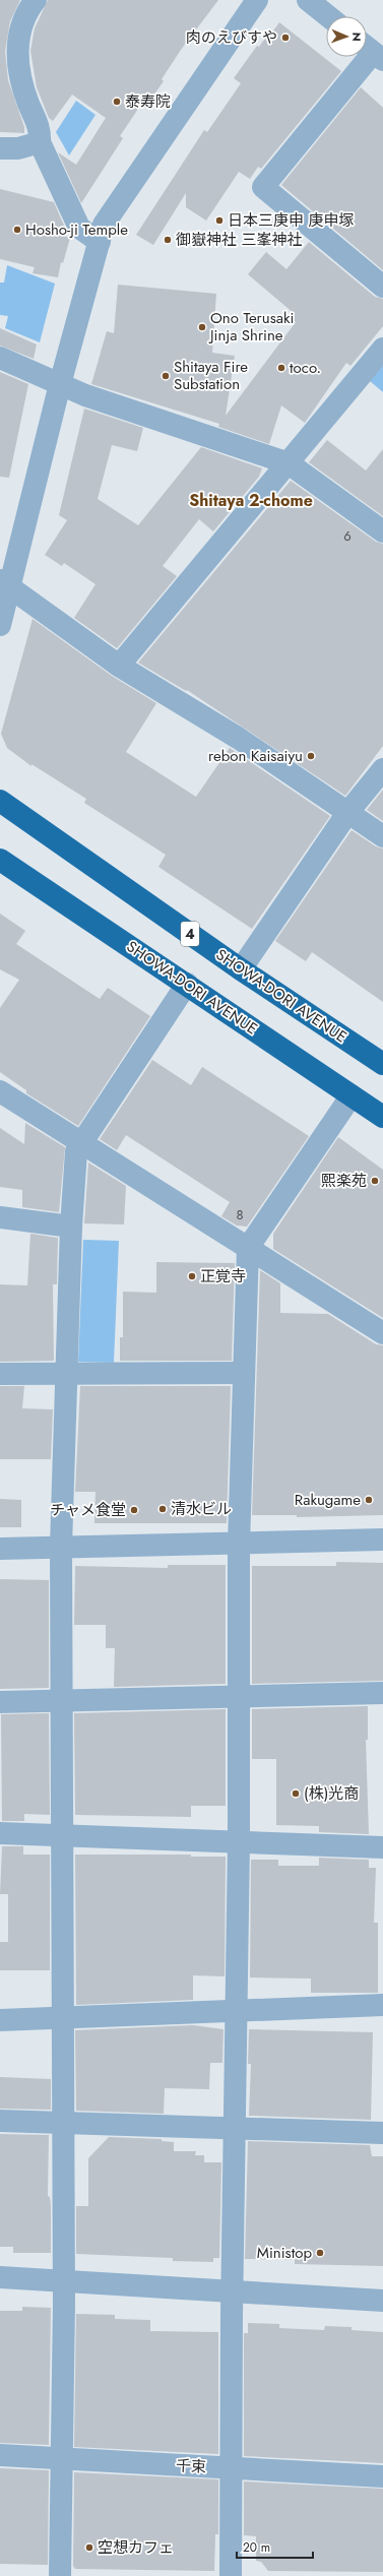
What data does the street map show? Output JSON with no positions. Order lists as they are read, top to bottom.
{
  "streets": {
    "highway": ["4", "SHOWA-DORI AVENUE"],
    "street": ["千束"]
  },
  "districts": ["Shitaya 2-chome"],
  "places": [
    "肉のえびすや",
    "泰寿院",
    "日本三庚申 庚申塚",
    "Hosho-ji Temple",
    "御嶽神社 三峯神社",
    "Ono Terusaki Jinja Shrine",
    "toco.",
    "Shitaya Fire Substation",
    "rebon Kaisaiyu",
    "熙楽苑",
    "正覚寺",
    "Rakugame",
    "清水ビル",
    "チャメ食堂",
    "(株)光商",
    "Ministop",
    "空想カフェ"
  ],
  "house_numbers": ["6", "8"],
  "scale_bar": "20 m",
  "north": "right"
}
